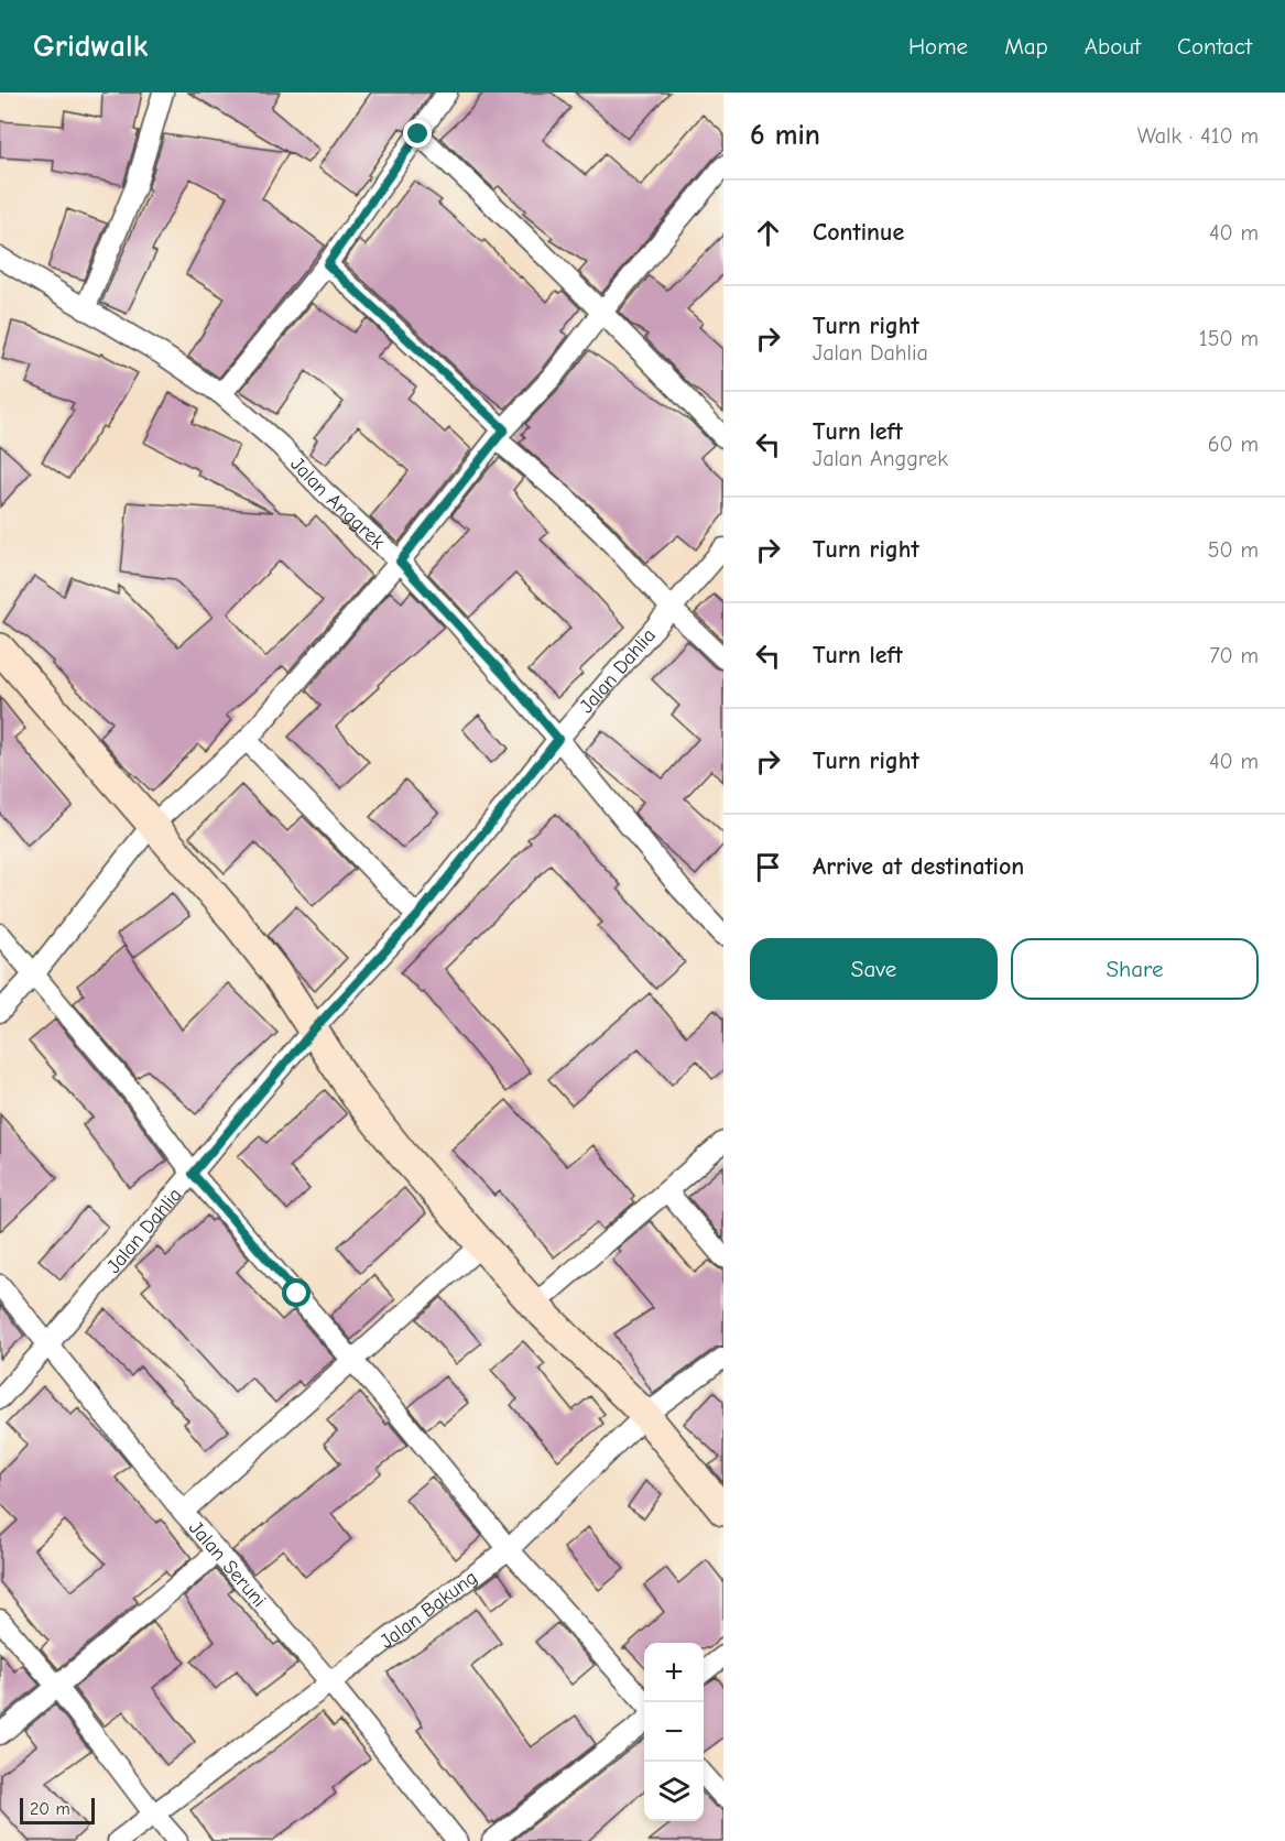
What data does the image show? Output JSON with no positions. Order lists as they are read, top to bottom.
{
  "streets": {
    "street": [
      "Jalan Anggrek",
      "Jalan Dahlia",
      "Jalan Seruni",
      "Jalan Bakung"
    ]
  },
  "crossings": [
    ["Jalan Anggrek", "Jalan Dahlia"],
    ["Jalan Dahlia", "Jalan Seruni"],
    ["Jalan Seruni", "Jalan Bakung"]
  ],
  "scale_bar": "20 m",
  "page": {
    "header": "Gridwalk",
    "nav": [
      "Home",
      "Map",
      "About",
      "Contact"
    ],
    "heading": ["6 min", "Walk · 410 m"],
    "list": [
      ["Continue", "40 m"],
      ["Turn right", "Jalan Dahlia", "150 m"],
      ["Turn left", "Jalan Anggrek", "60 m"],
      ["Turn right", "50 m"],
      ["Turn left", "70 m"],
      ["Turn right", "40 m"],
      "Arrive at destination"
    ],
    "buttons": ["Save", "Share"],
    "map_buttons": ["+", "−"],
    "scale": "20 m"
  }
}
